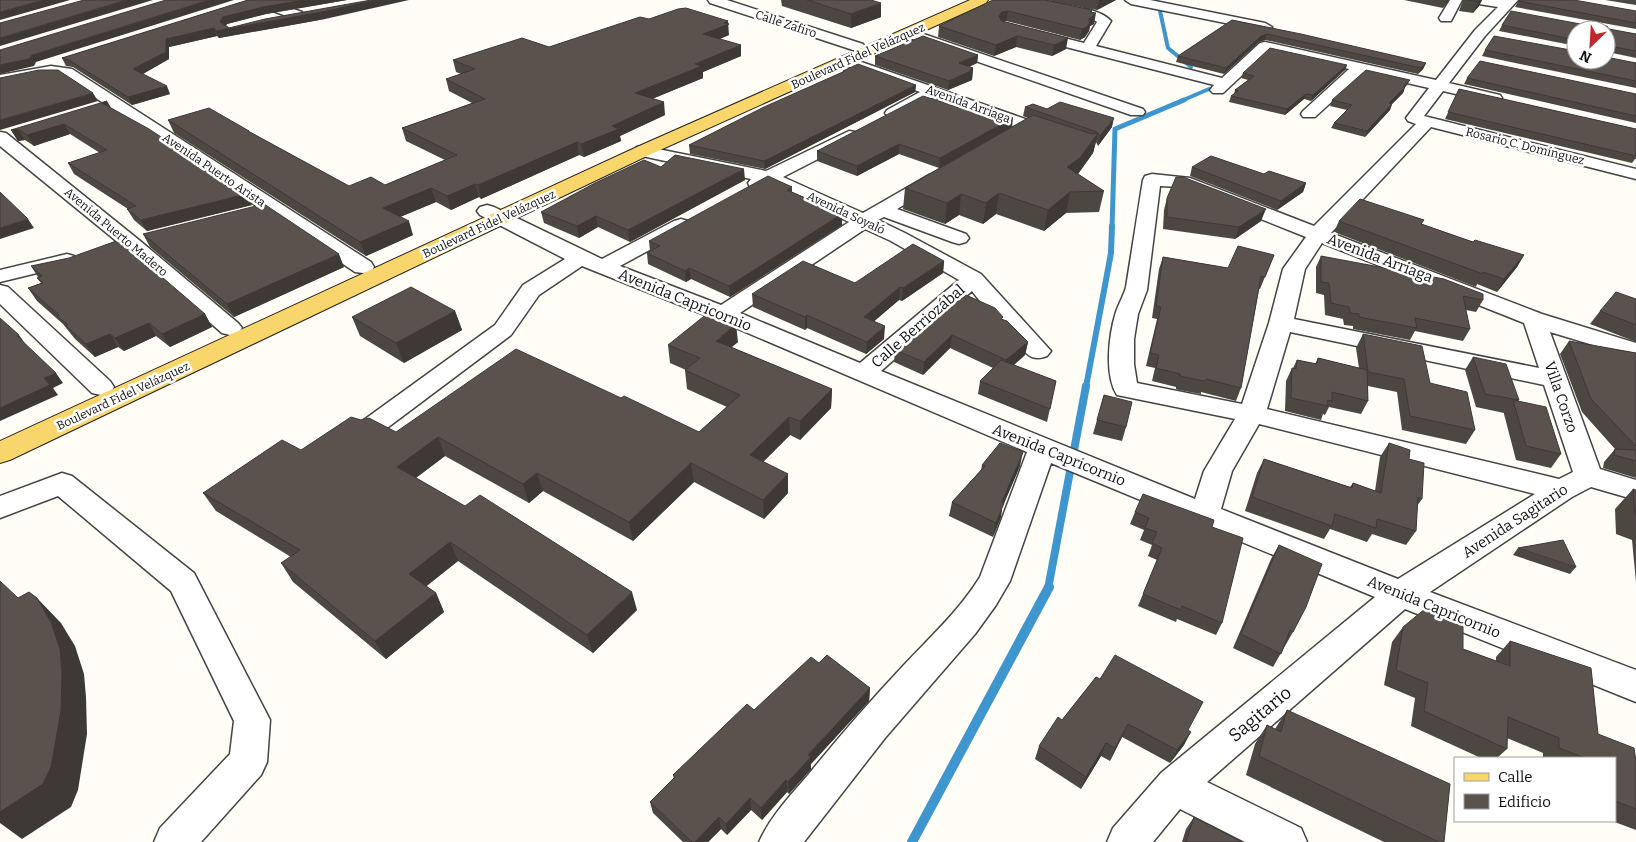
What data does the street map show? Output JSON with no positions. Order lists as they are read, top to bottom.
{
  "streets": {
    "main road": ["Boulevard Fidel Velázquez"],
    "street": [
      "Calle Zafiro",
      "Avenida Arriaga",
      "Rosario C. Domínguez",
      "Avenida Puerto Arista",
      "Avenida Soyaló",
      "Avenida Puerto Madero",
      "Avenida Capricornio",
      "Calle Berriozábal",
      "Villa Corzo",
      "Avenida Sagitario",
      "Sagitario"
    ]
  },
  "crossings": [
    ["Calle Zafiro", "Boulevard Fidel Velázquez"],
    ["Boulevard Fidel Velázquez", "Avenida Arriaga"],
    ["Boulevard Fidel Velázquez", "Avenida Puerto Arista"],
    ["Boulevard Fidel Velázquez", "Avenida Soyaló"],
    ["Boulevard Fidel Velázquez", "Avenida Puerto Madero"],
    ["Boulevard Fidel Velázquez", "Avenida Capricornio"],
    ["Avenida Arriaga", "Villa Corzo"],
    ["Avenida Soyaló", "Calle Berriozábal"],
    ["Avenida Capricornio", "Calle Berriozábal"],
    ["Avenida Capricornio", "Avenida Sagitario"],
    ["Avenida Capricornio", "Sagitario"],
    ["Villa Corzo", "Avenida Sagitario"],
    ["Avenida Sagitario", "Sagitario"]
  ],
  "legend": ["Calle", "Edificio"],
  "north": "bottom left"
}
